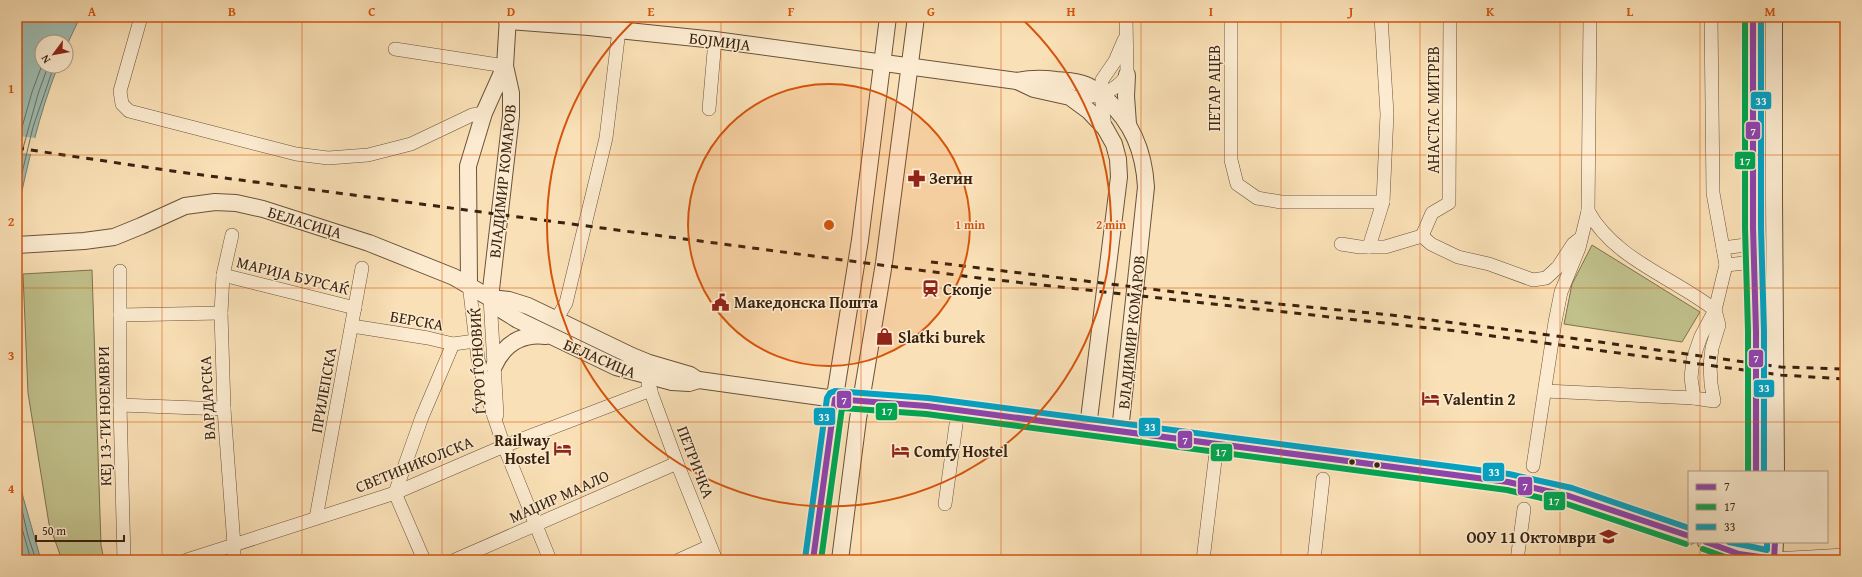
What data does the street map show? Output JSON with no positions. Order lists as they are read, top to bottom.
{
  "streets": {
    "street": [
      "БОЈМИЈА",
      "ПЕТАР АЦЕВ",
      "АНАСТАС МИТРЕВ",
      "ВЛАДИМИР КОМАРОВ",
      "БЕЛАСИЦА",
      "МАРИЈА БУРСАЌ",
      "БЕРСКА",
      "ЃУРО ЃОНОВИЌ",
      "ПРИЛЕПСКА",
      "ВАРДАРСКА",
      "КЕЈ 13-ТИ НОЕМВРИ",
      "ПЕТРИЧКА",
      "СВЕТИНИКОЛСКА",
      "МАЏИР МААЛО"
    ]
  },
  "crossings": [
    ["БОЈМИЈА", "ВЛАДИМИР КОМАРОВ"],
    ["ВЛАДИМИР КОМАРОВ", "БЕЛАСИЦА"],
    ["ВЛАДИМИР КОМАРОВ", "ЃУРО ЃОНОВИЌ"],
    ["БЕЛАСИЦА", "ЃУРО ЃОНОВИЌ"],
    ["БЕЛАСИЦА", "ПЕТРИЧКА"],
    ["БЕЛАСИЦА", "СВЕТИНИКОЛСКА"],
    ["МАРИЈА БУРСАЌ", "ПРИЛЕПСКА"],
    ["МАРИЈА БУРСАЌ", "ВАРДАРСКА"],
    ["БЕРСКА", "ЃУРО ЃОНОВИЌ"],
    ["БЕРСКА", "ПРИЛЕПСКА"],
    ["ЃУРО ЃОНОВИЌ", "СВЕТИНИКОЛСКА"],
    ["ЃУРО ЃОНОВИЌ", "МАЏИР МААЛО"],
    ["ПРИЛЕПСКА", "СВЕТИНИКОЛСКА"],
    ["ВАРДАРСКА", "СВЕТИНИКОЛСКА"],
    ["ПЕТРИЧКА", "СВЕТИНИКОЛСКА"],
    ["ПЕТРИЧКА", "МАЏИР МААЛО"]
  ],
  "places": {
    "pharmacy": ["Зегин"],
    "station": ["Скопје"],
    "public building": ["Македонска Пошта"],
    "shop": ["Slatki burek"],
    "hotel": ["Valentin 2", "Railway Hostel", "Comfy Hostel"],
    "school or university": ["ООУ 11 Октомври"]
  },
  "lines": ["transit line 7", "transit line 17", "transit line 33"],
  "legend": ["7", "17", "33"],
  "scale_bar": "50 m",
  "north": "bottom left",
  "grid": {
    "columns": [
      "A",
      "B",
      "C",
      "D",
      "E",
      "F",
      "G",
      "H",
      "I",
      "J",
      "K",
      "L",
      "M"
    ],
    "rows": [
      "1",
      "2",
      "3",
      "4"
    ]
  },
  "rings": ["1 min", "2 min"]
}
